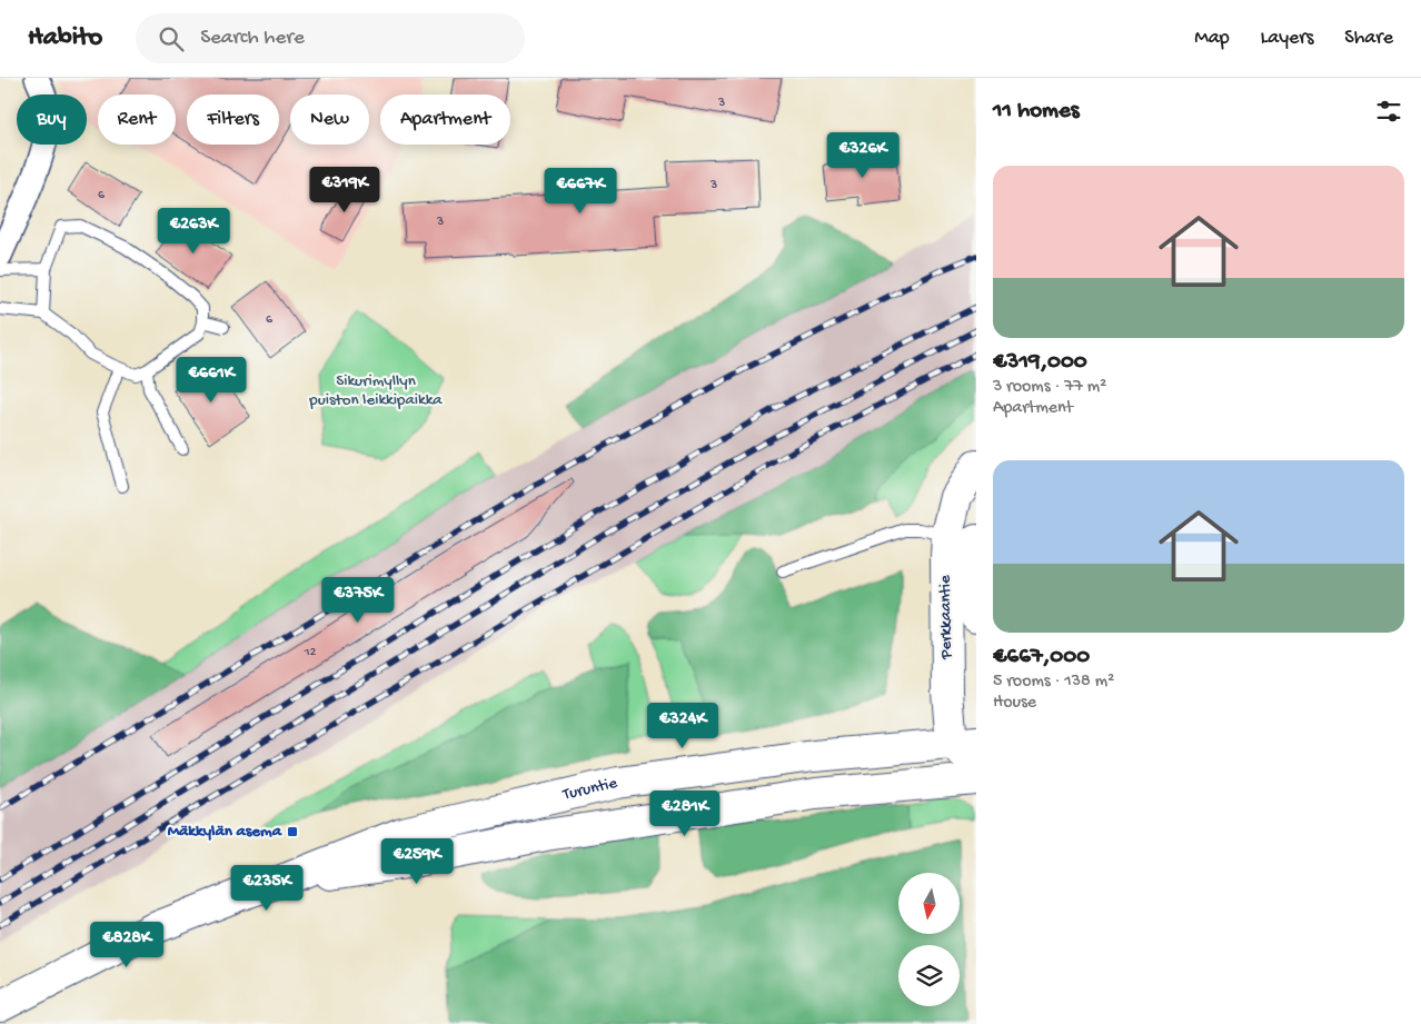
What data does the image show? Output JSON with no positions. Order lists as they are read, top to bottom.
{
  "streets": {
    "main road": ["Perkkaantie", "Turuntie"]
  },
  "crossings": [
    ["Perkkaantie", "Turuntie"]
  ],
  "parks": ["Sikurimyllyn puiston leikkipaikka"],
  "places": {
    "transit": ["Mäkkylän asema"]
  },
  "house_numbers": [
    "3",
    "3",
    "6",
    "3",
    "6",
    "12"
  ],
  "north": "bottom",
  "page": {
    "header": "Habito",
    "search": "Search here",
    "nav": ["Map", "Layers", "Share"],
    "heading": "11 homes",
    "chip": [
      "Buy",
      "Rent",
      "Filters",
      "New",
      "Apartment"
    ],
    "price": [
      "€326K",
      "€319K",
      "€667K",
      "€263K",
      "€661K",
      "€375K",
      "€324K",
      "€281K",
      "€259K",
      "€235K",
      "€828K"
    ],
    "list": [
      {
        "name": "€319,000",
        "note": "3 rooms · 77 m² · Apartment"
      },
      {
        "name": "€667,000",
        "note": "5 rooms · 138 m² · House"
      }
    ]
  }
}
